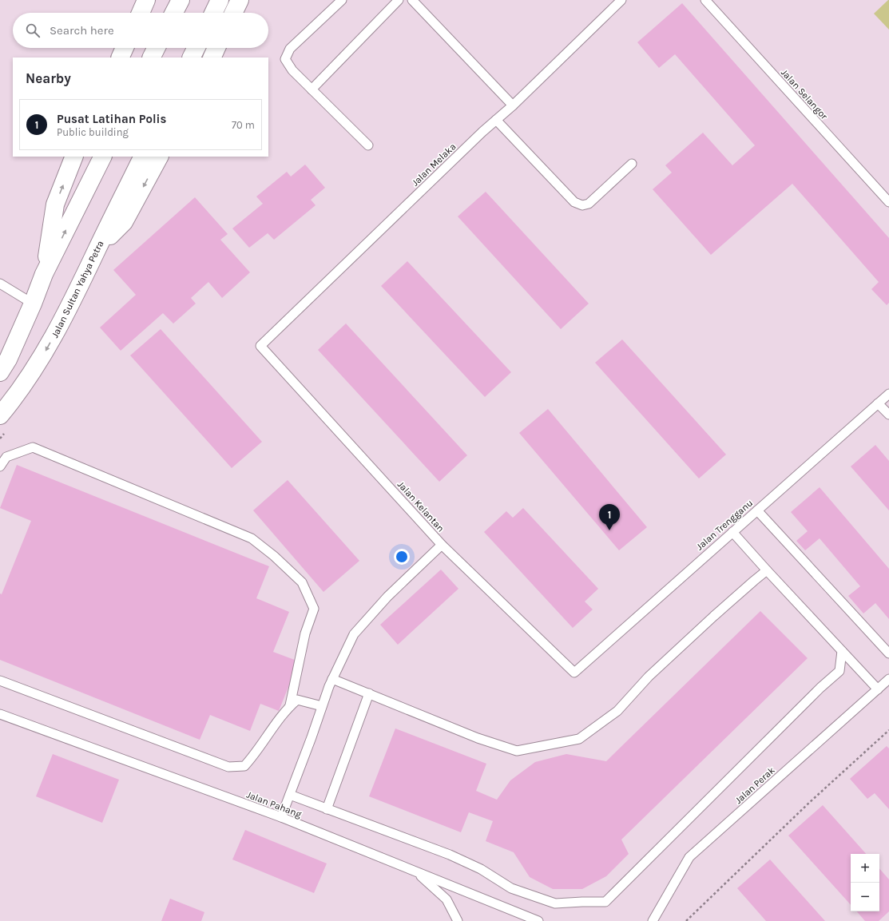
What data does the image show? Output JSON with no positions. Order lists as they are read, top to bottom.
{
  "streets": {
    "main road": ["Jalan Sultan Yahya Petra"],
    "lane": [
      "Jalan Selangor",
      "Jalan Melaka",
      "Jalan Kelantan",
      "Jalan Trengganu",
      "Jalan Perak",
      "Jalan Pahang"
    ]
  },
  "crossings": [
    ["Jalan Melaka", "Jalan Kelantan"],
    ["Jalan Kelantan", "Jalan Trengganu"]
  ],
  "page": {
    "search": "Search here",
    "heading": "Nearby",
    "list": [
      {
        "mark": "1",
        "name": "Pusat Latihan Polis",
        "note": "Public building",
        "value": "70 m"
      }
    ],
    "pins": "1",
    "map_buttons": ["+", "−"]
  }
}
